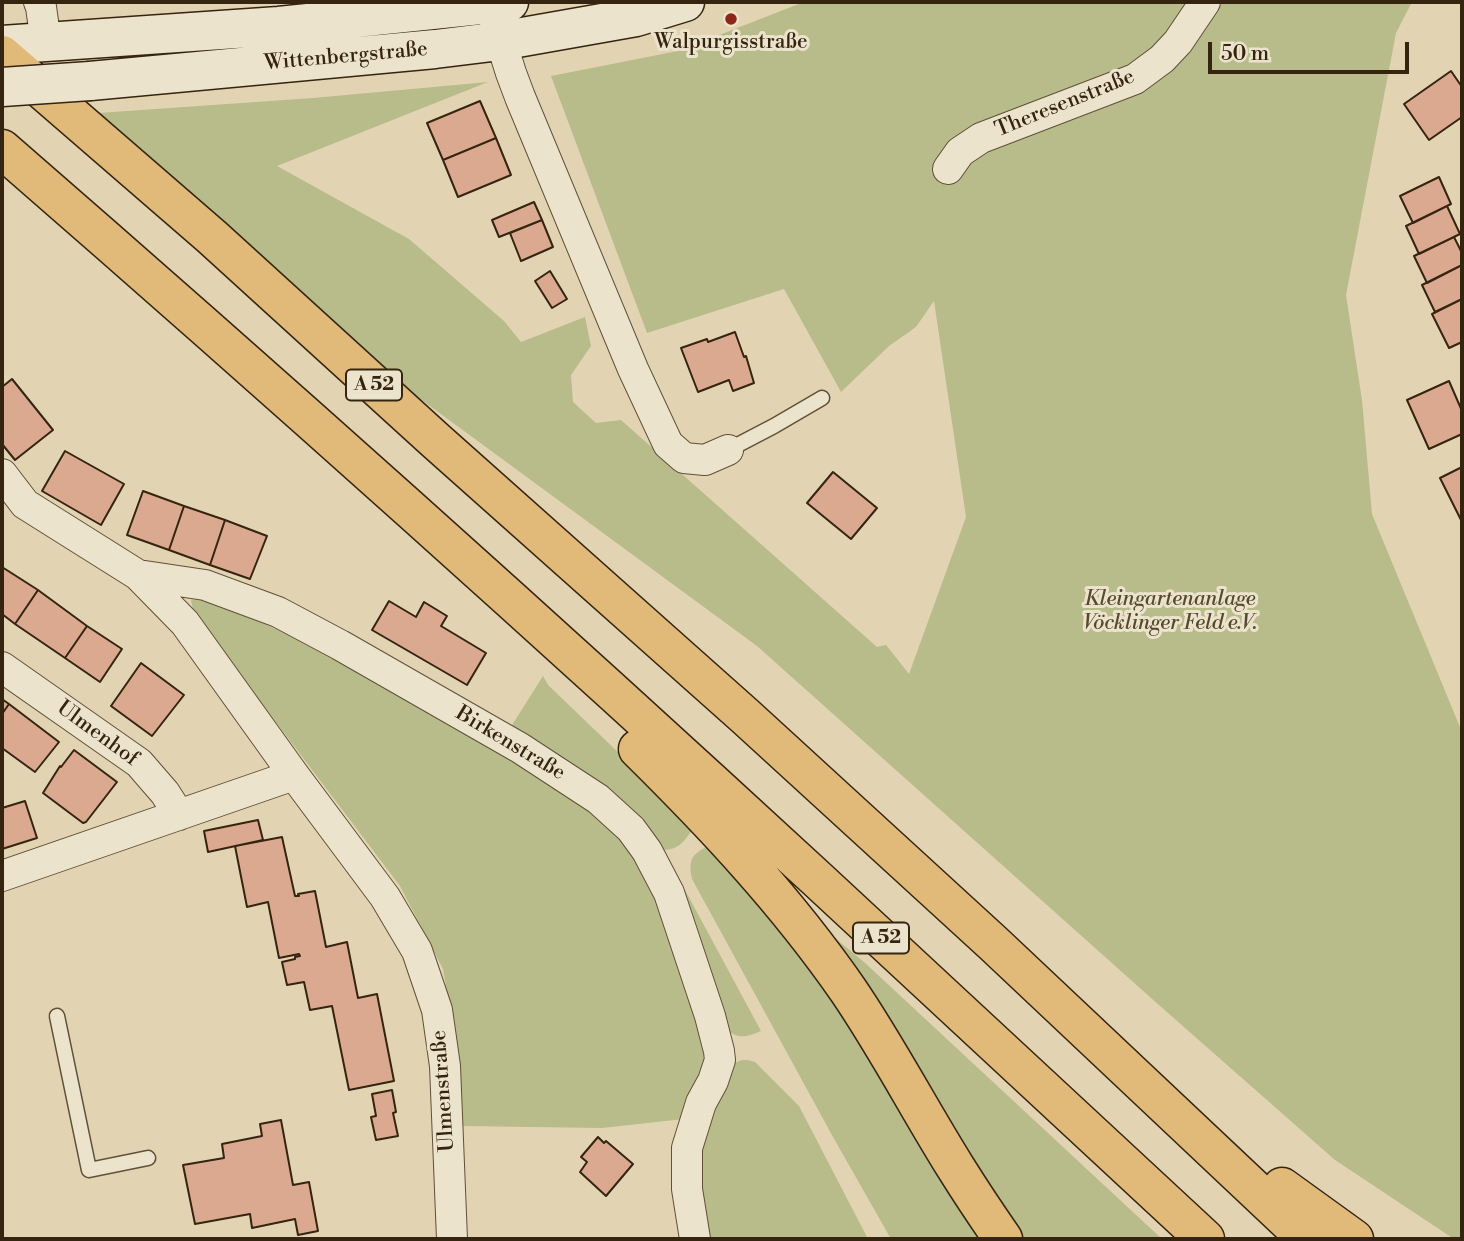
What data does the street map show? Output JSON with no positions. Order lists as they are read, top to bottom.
{
  "streets": {
    "highway": ["A 52"],
    "main road": ["Wittenbergstraße"],
    "street": [
      "Theresenstraße",
      "Ulmenhof",
      "Birkenstraße",
      "Ulmenstraße"
    ]
  },
  "crossings": [
    ["Birkenstraße", "Ulmenstraße"]
  ],
  "parks": ["Kleingartenanlage Vöcklinger Feld e.V."],
  "places": ["Walpurgisstraße"],
  "scale_bar": "50 m"
}
